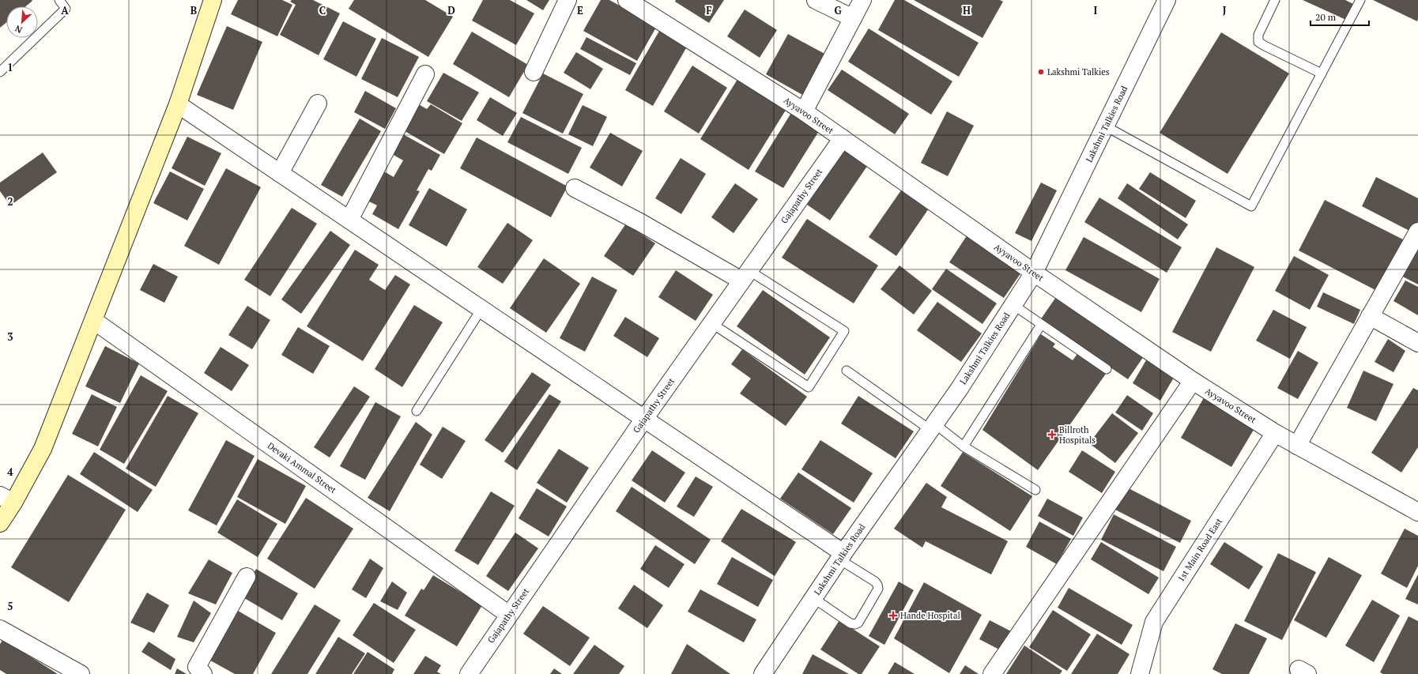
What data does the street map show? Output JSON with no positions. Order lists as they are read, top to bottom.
{
  "streets": {
    "street": [
      "Ayyavoo Street",
      "Lakshmi Talkies Road",
      "Gajapathy Street",
      "Devaki Ammal Street",
      "1st Main Road East"
    ]
  },
  "crossings": [
    ["Ayyavoo Street", "Lakshmi Talkies Road"],
    ["Ayyavoo Street", "Gajapathy Street"],
    ["Ayyavoo Street", "1st Main Road East"],
    ["Gajapathy Street", "Devaki Ammal Street"]
  ],
  "places": {
    "other": ["Lakshmi Talkies"],
    "health": ["Billroth Hospitals", "Hande Hospital"]
  },
  "scale_bar": "20 m",
  "north": "bottom left",
  "grid": {
    "columns": [
      "A",
      "B",
      "C",
      "D",
      "E",
      "F",
      "G",
      "H",
      "I",
      "J"
    ],
    "rows": [
      "1",
      "2",
      "3",
      "4",
      "5"
    ]
  }
}
